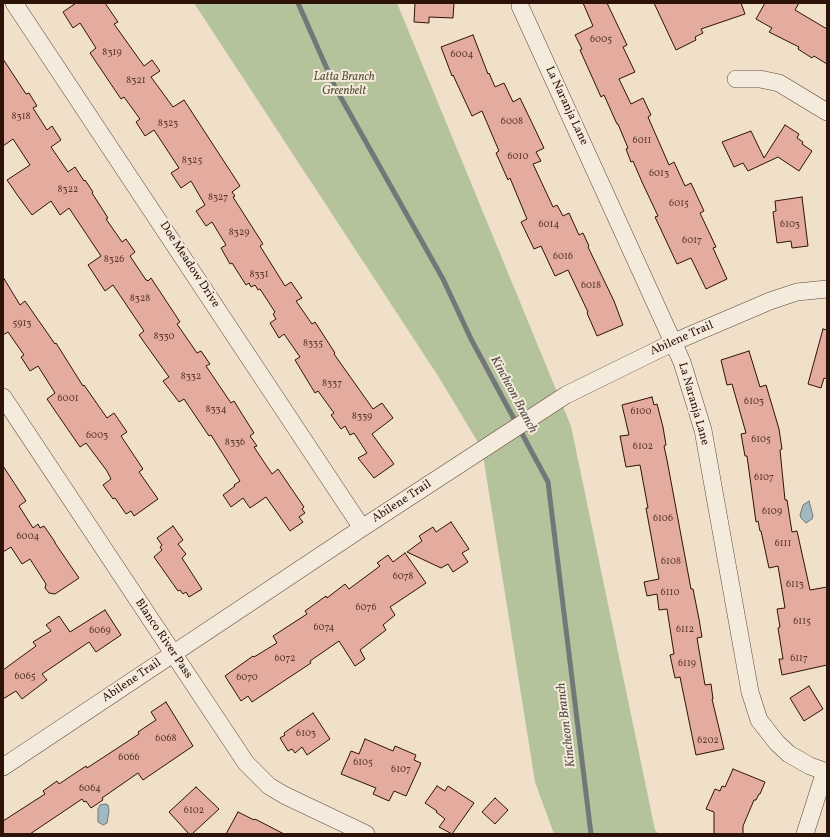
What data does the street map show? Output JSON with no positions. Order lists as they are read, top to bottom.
{
  "streets": {
    "street": [
      "La Naranja Lane",
      "Doe Meadow Drive",
      "Abilene Trail",
      "Blanco River Pass"
    ]
  },
  "crossings": [
    ["La Naranja Lane", "Abilene Trail"],
    ["Doe Meadow Drive", "Abilene Trail"],
    ["Abilene Trail", "Blanco River Pass"]
  ],
  "water": ["Kincheon Branch"],
  "parks": ["Latta Branch Greenbelt"],
  "house_numbers": [
    "6005",
    "8319",
    "6004",
    "8321",
    "8318",
    "6008",
    "8323",
    "6011",
    "6010",
    "8325",
    "6013",
    "8322",
    "8327",
    "6015",
    "6014",
    "6103",
    "8329",
    "6017",
    "6016",
    "8326",
    "8331",
    "6018",
    "8328",
    "5913",
    "8330",
    "8335",
    "8332",
    "8337",
    "6001",
    "6103",
    "8334",
    "6100",
    "8339",
    "6003",
    "6105",
    "8336",
    "6102",
    "6107",
    "6109",
    "6106",
    "6004",
    "6111",
    "6108",
    "6078",
    "6113",
    "6110",
    "6076",
    "6115",
    "6074",
    "6112",
    "6069",
    "6072",
    "6117",
    "6119",
    "6065",
    "6070",
    "6103",
    "6068",
    "6202",
    "6066",
    "6105",
    "6107",
    "6064",
    "6102"
  ]
}
